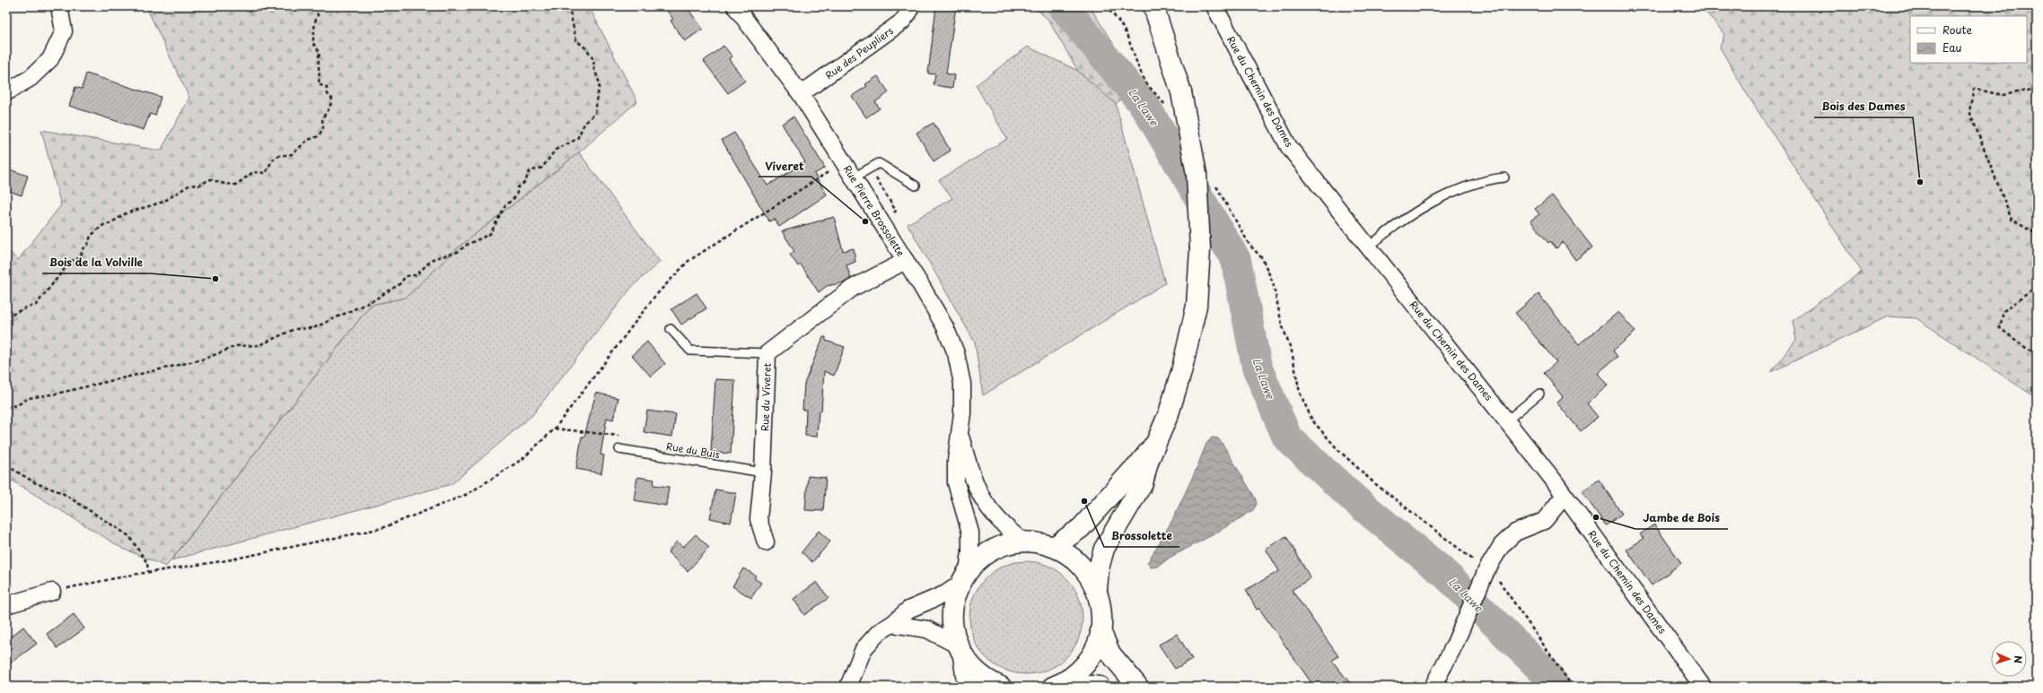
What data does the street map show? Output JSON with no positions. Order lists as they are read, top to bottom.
{
  "streets": {
    "street": [
      "Rue des Peupliers",
      "Rue du Chemin des Dames",
      "Rue Pierre Brossolette",
      "Rue du Viveret"
    ],
    "lane": ["Rue du Buis"]
  },
  "crossings": [
    ["Rue des Peupliers", "Rue Pierre Brossolette"],
    ["Rue Pierre Brossolette", "Rue du Viveret"],
    ["Rue du Viveret", "Rue du Buis"]
  ],
  "water": ["La Lawe"],
  "places": [
    "Bois des Dames",
    "Viveret",
    "Bois de la Volville",
    "Brossolette",
    "Jambe de Bois"
  ],
  "legend": ["Route", "Eau"],
  "north": "right"
}
